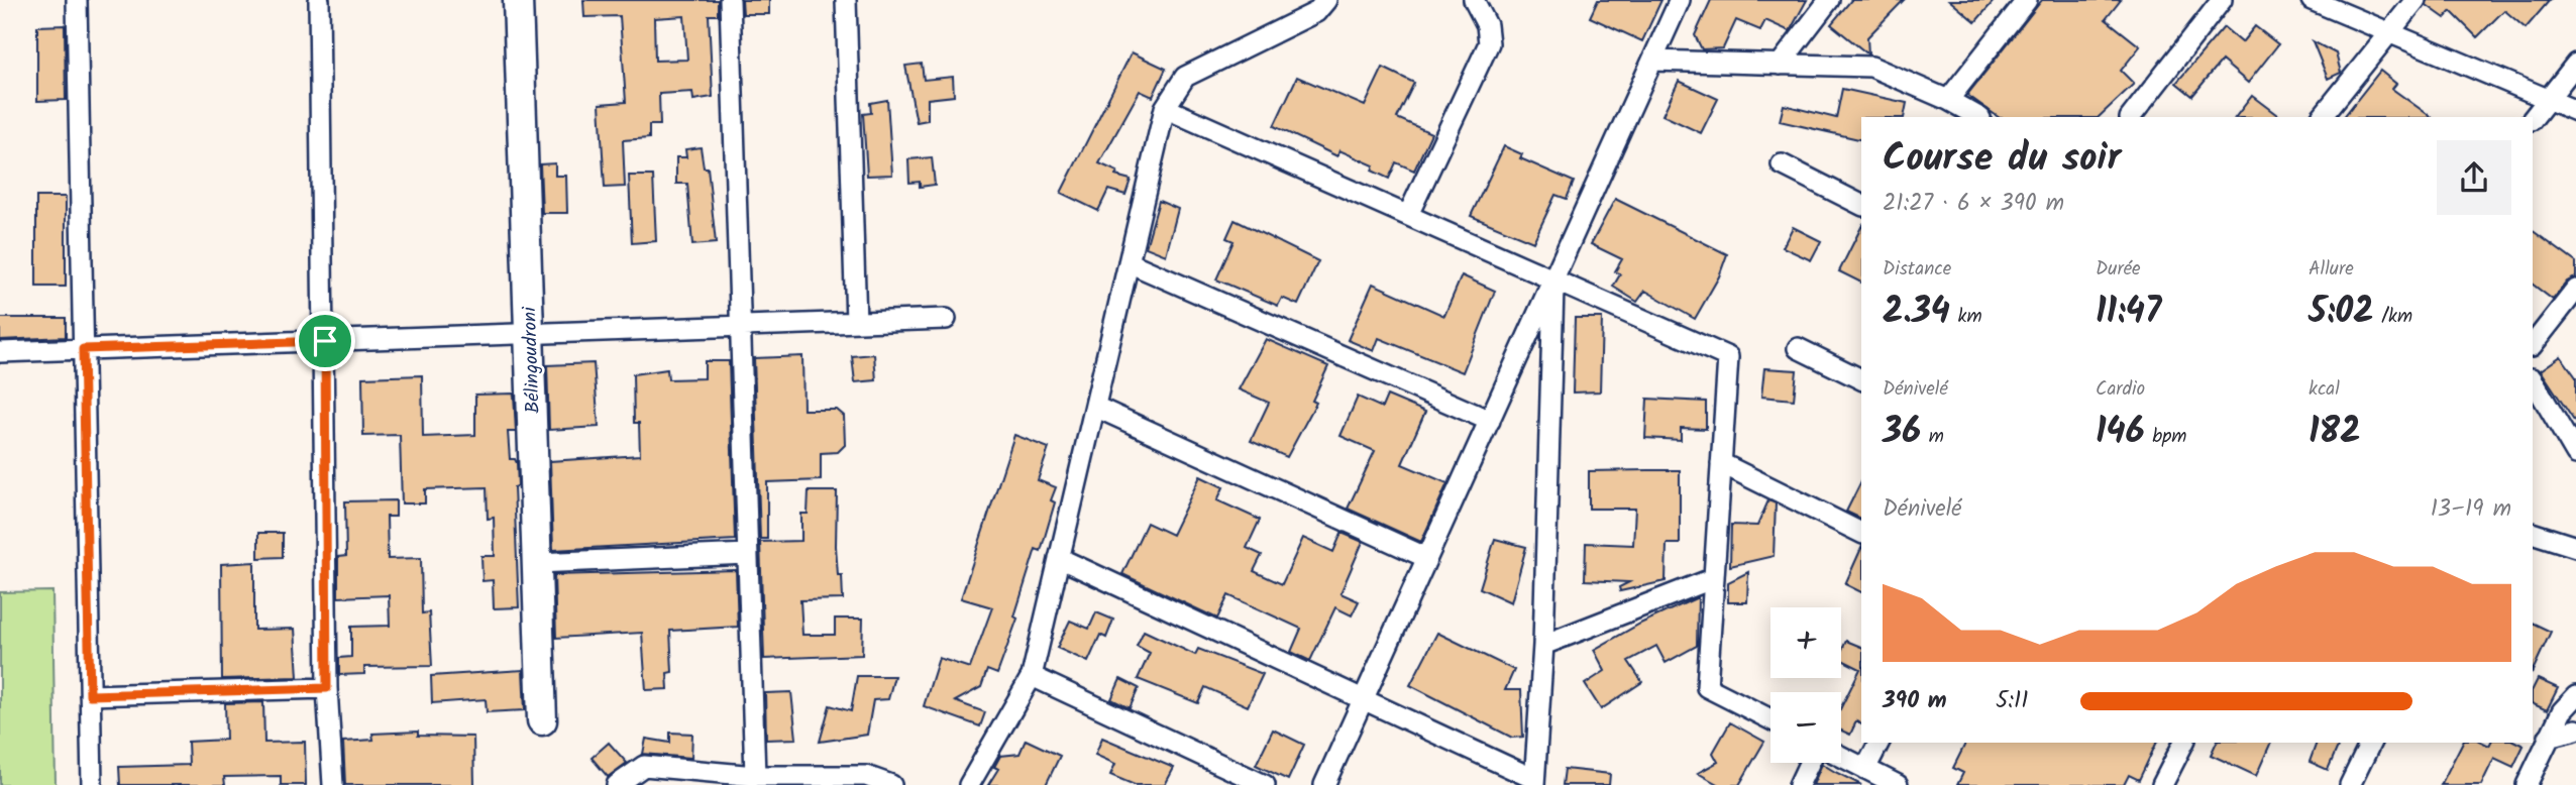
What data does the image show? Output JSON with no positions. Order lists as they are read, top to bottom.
{
  "streets": {
    "street": ["Bélingoudroni"]
  },
  "page": {
    "heading": ["Course du soir", "21:27 · 6 × 390 m"],
    "stats": [
      ["Distance", "2.34 km"],
      ["Durée", "11:47"],
      ["Allure", "5:02 /km"],
      ["Dénivelé", "36 m"],
      ["Cardio", "146 bpm"],
      ["kcal", "182"]
    ],
    "chart": ["Dénivelé", "13–19 m"],
    "map_buttons": ["+", "−"],
    "list": [
      {
        "name": "390 m",
        "note": "5:11"
      }
    ]
  }
}
